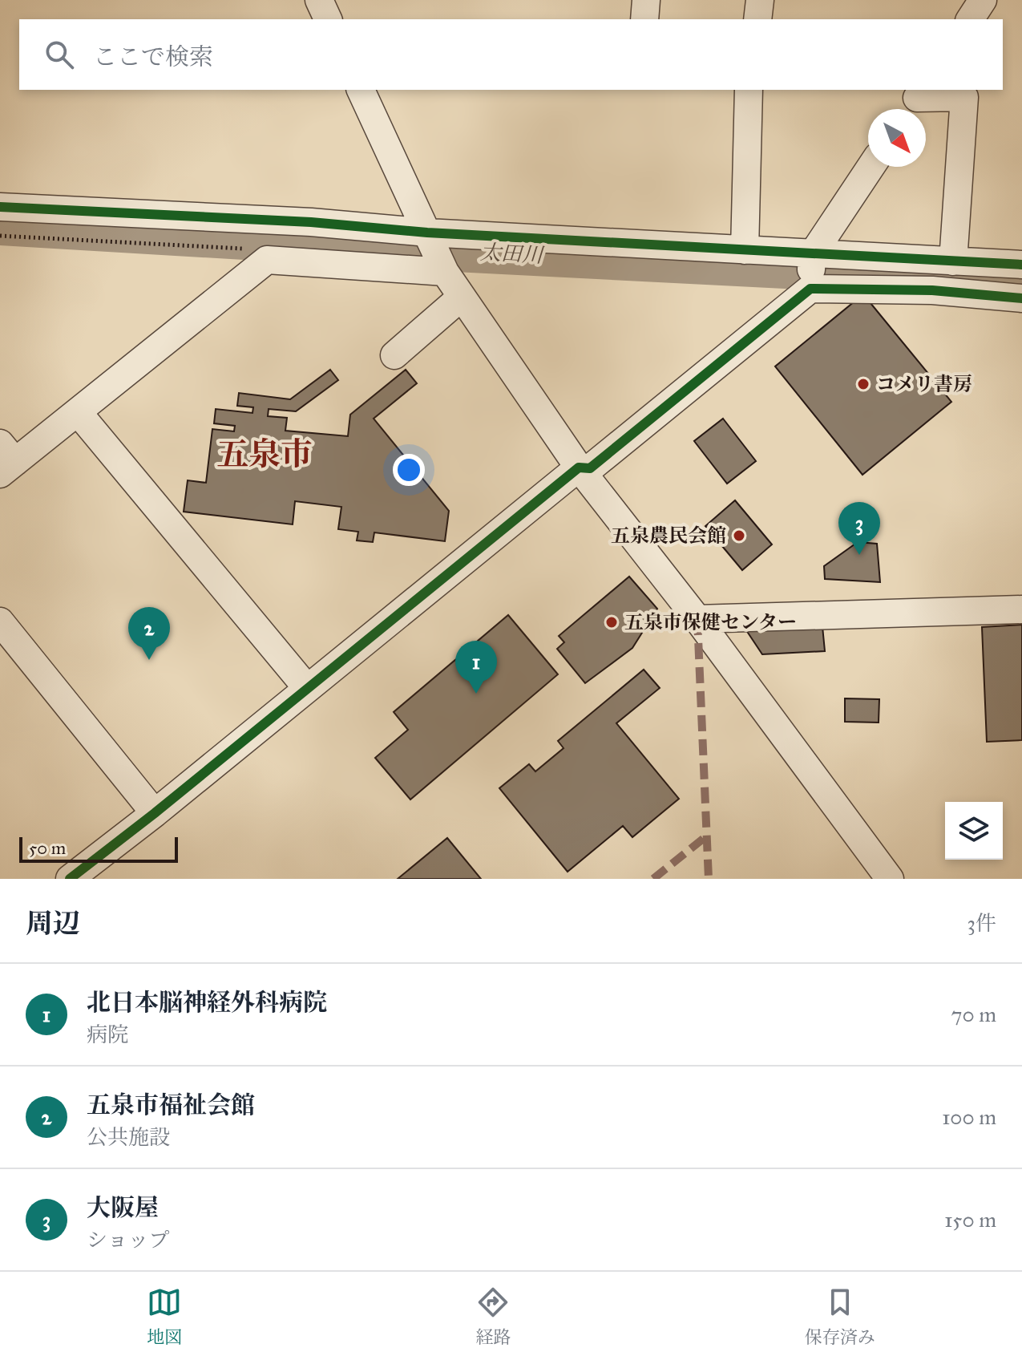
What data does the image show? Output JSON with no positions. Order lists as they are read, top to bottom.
{
  "districts": ["五泉市"],
  "water": ["太田川"],
  "places": ["コメリ書房", "五泉農民会館", "五泉市保健センター"],
  "scale_bar": "50 m",
  "north": "bottom right",
  "page": {
    "search": "ここで検索",
    "pins": ["3", "2", "1"],
    "scale": "50 m",
    "heading": ["周辺", "3件"],
    "list": [
      {
        "mark": "1",
        "name": "北日本脳神経外科病院",
        "note": "病院",
        "value": "70 m"
      },
      {
        "mark": "2",
        "name": "五泉市福祉会館",
        "note": "公共施設",
        "value": "100 m"
      },
      {
        "mark": "3",
        "name": "大阪屋",
        "note": "ショップ",
        "value": "150 m"
      }
    ],
    "nav": ["地図", "経路", "保存済み"]
  }
}
